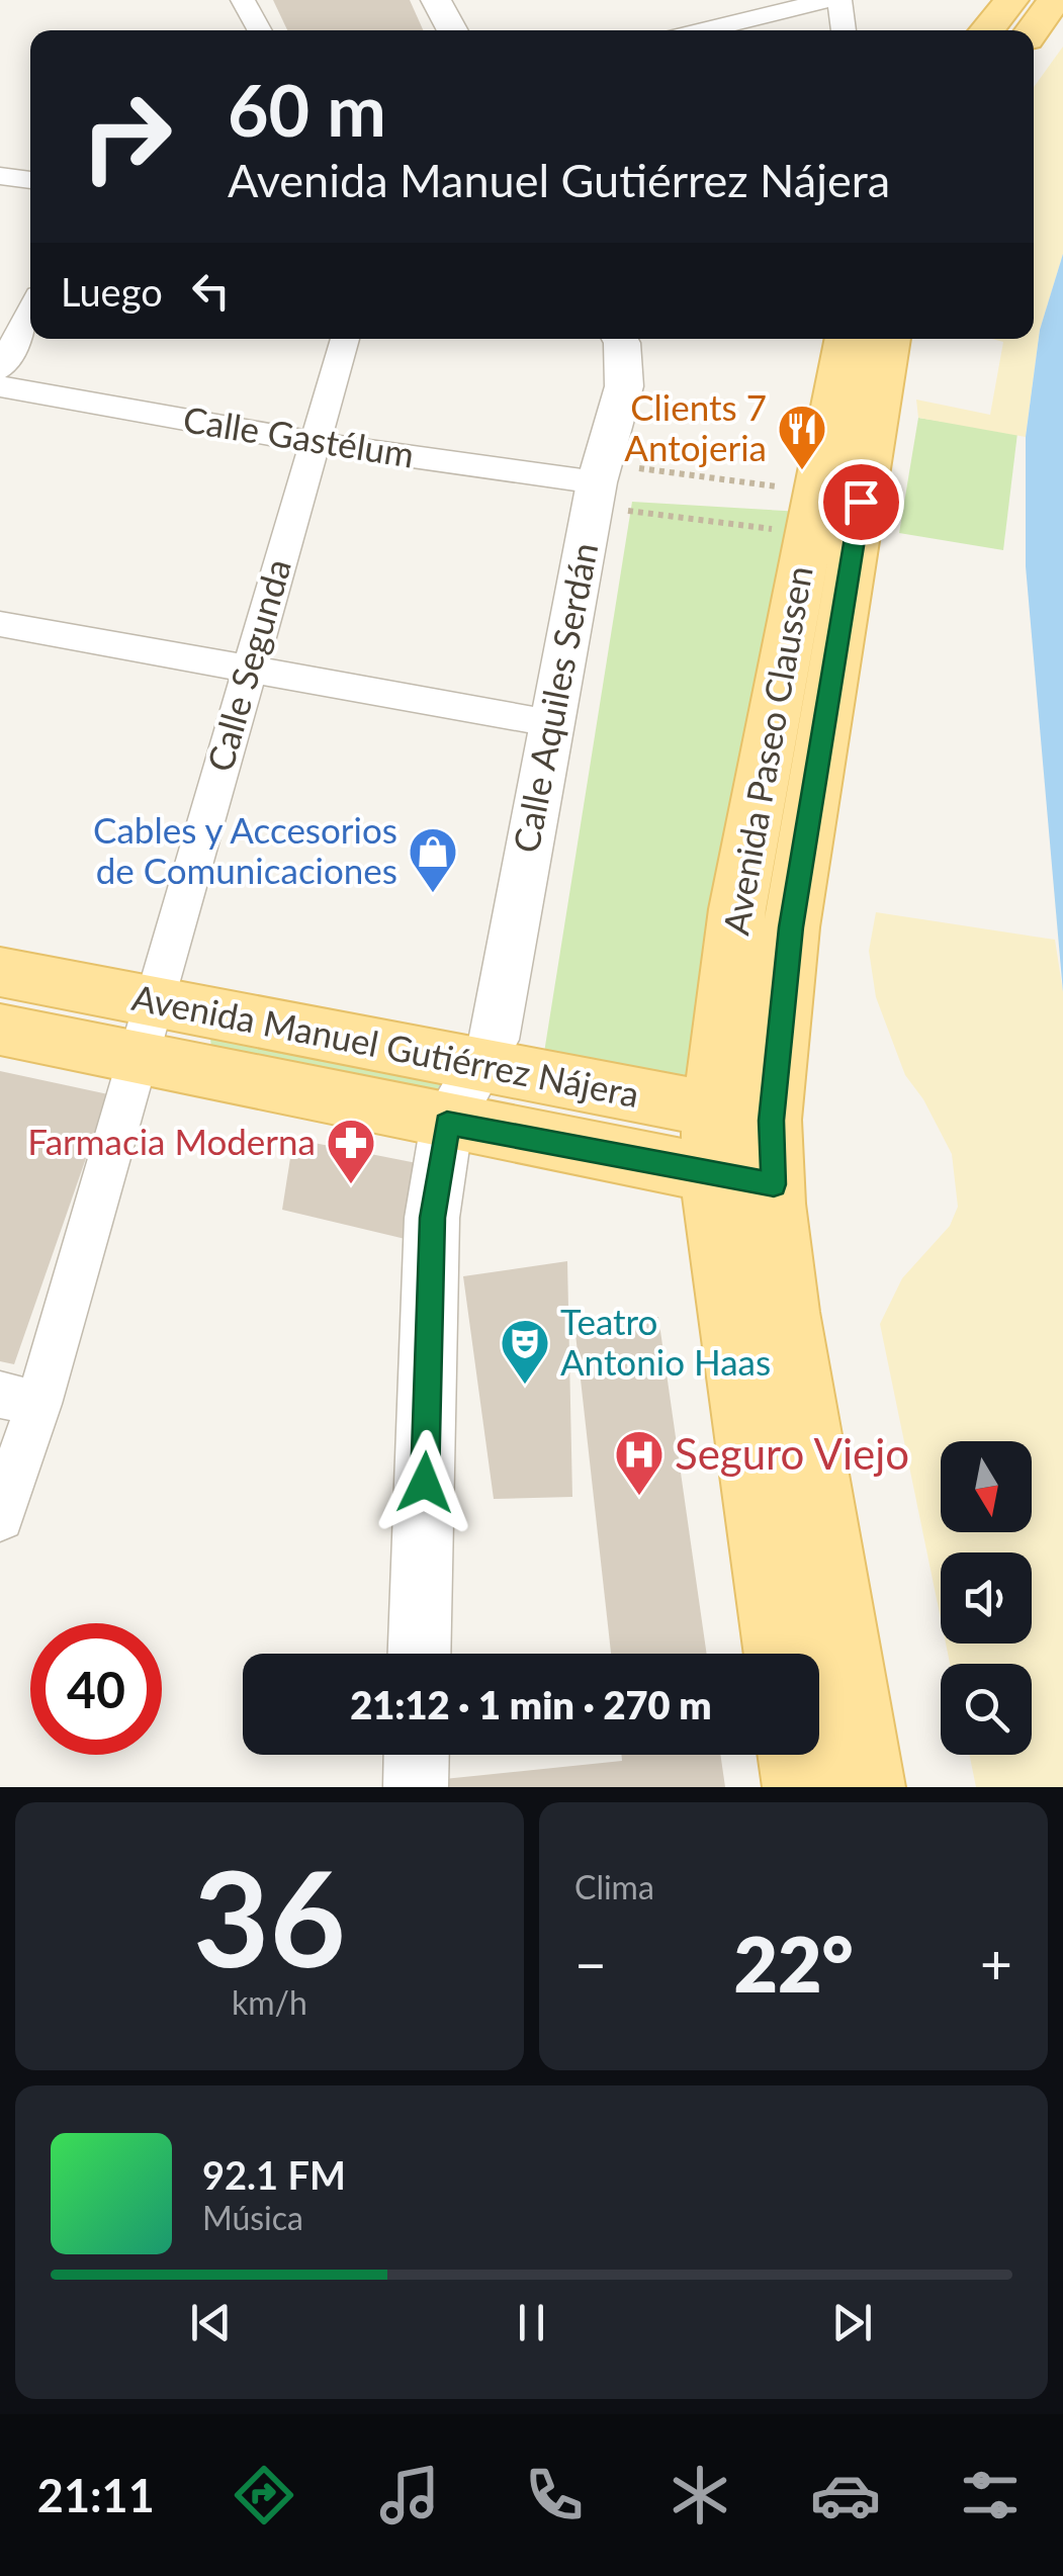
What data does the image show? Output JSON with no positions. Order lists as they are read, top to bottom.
{
  "streets": {
    "main road": ["Avenida Paseo Claussen", "Avenida Manuel Gutiérrez Nájera"],
    "street": ["Calle Gastélum", "Calle Segunda", "Calle Aquiles Serdán"]
  },
  "crossings": [
    ["Calle Gastélum", "Calle Segunda"],
    ["Calle Gastélum", "Calle Aquiles Serdán"],
    ["Calle Segunda", "Avenida Manuel Gutiérrez Nájera"],
    ["Calle Aquiles Serdán", "Avenida Manuel Gutiérrez Nájera"],
    ["Avenida Paseo Claussen", "Avenida Manuel Gutiérrez Nájera"]
  ],
  "places": {
    "restaurant": ["Clients 7 Antojeria"],
    "shop": ["Cables y Accesorios de Comunicaciones"],
    "pharmacy": ["Farmacia Moderna"],
    "theatre": ["Teatro Antonio Haas"],
    "hospital": ["Seguro Viejo"]
  },
  "north": "bottom",
  "page": {
    "turn": ["60 m", "Avenida Manuel Gutiérrez Nájera"],
    "then": "Luego",
    "limit": "40",
    "trip": "21:12 · 1 min · 270 m",
    "tile": [
      ["36", "km/h"],
      "Clima"
    ],
    "heat": ["−", "22°", "+"],
    "song": ["92.1 FM", "Música"],
    "tabs": "21:11"
  }
}
